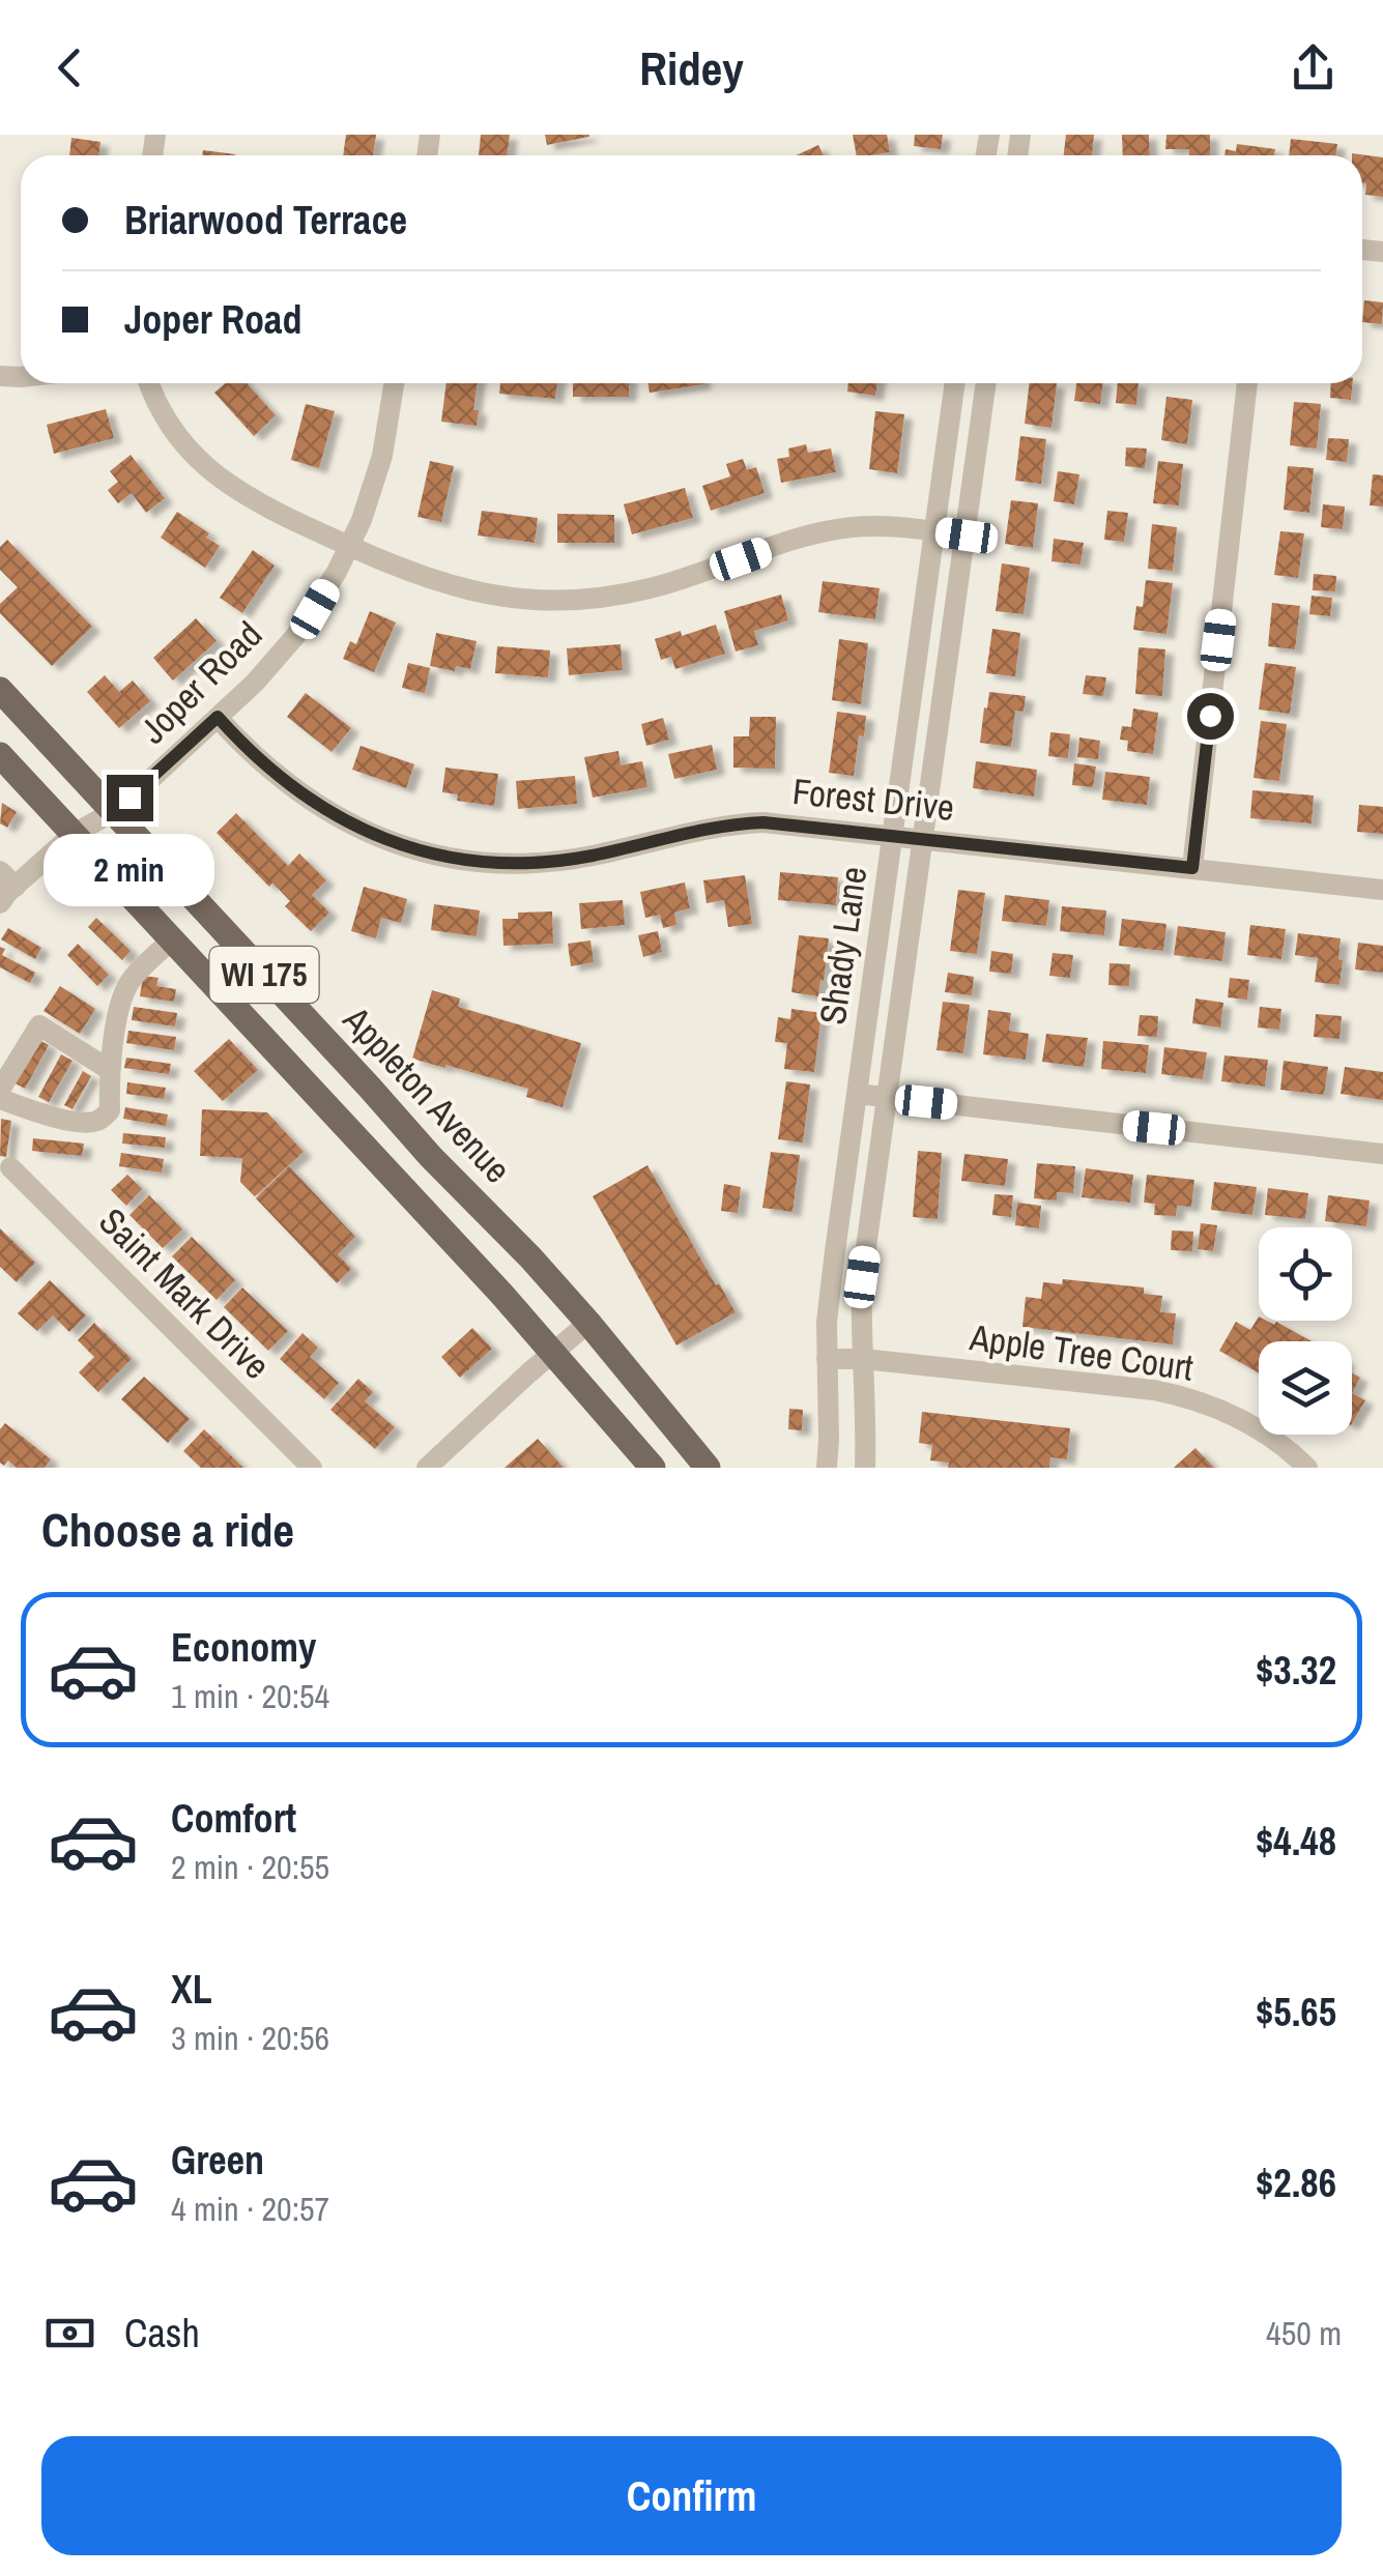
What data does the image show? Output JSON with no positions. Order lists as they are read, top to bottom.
{
  "streets": {
    "main road": ["WI 175", "Appleton Avenue"],
    "street": [
      "Joper Road",
      "Forest Drive",
      "Shady Lane",
      "Saint Mark Drive",
      "Apple Tree Court"
    ]
  },
  "crossings": [
    ["Joper Road", "Forest Drive"],
    ["Joper Road", "WI 175"],
    ["Joper Road", "Appleton Avenue"],
    ["Forest Drive", "Shady Lane"],
    ["Shady Lane", "Apple Tree Court"]
  ],
  "page": {
    "header": "Ridey",
    "banner": ["Briarwood Terrace", "Joper Road"],
    "bubble": "2 min",
    "heading": "Choose a ride",
    "list": [
      {
        "name": "Economy",
        "note": "1 min · 20:54",
        "value": "$3.32"
      },
      {
        "name": "Comfort",
        "note": "2 min · 20:55",
        "value": "$4.48"
      },
      {
        "name": "XL",
        "note": "3 min · 20:56",
        "value": "$5.65"
      },
      {
        "name": "Green",
        "note": "4 min · 20:57",
        "value": "$2.86"
      }
    ],
    "pay": ["Cash", "450 m"],
    "buttons": "Confirm"
  }
}
